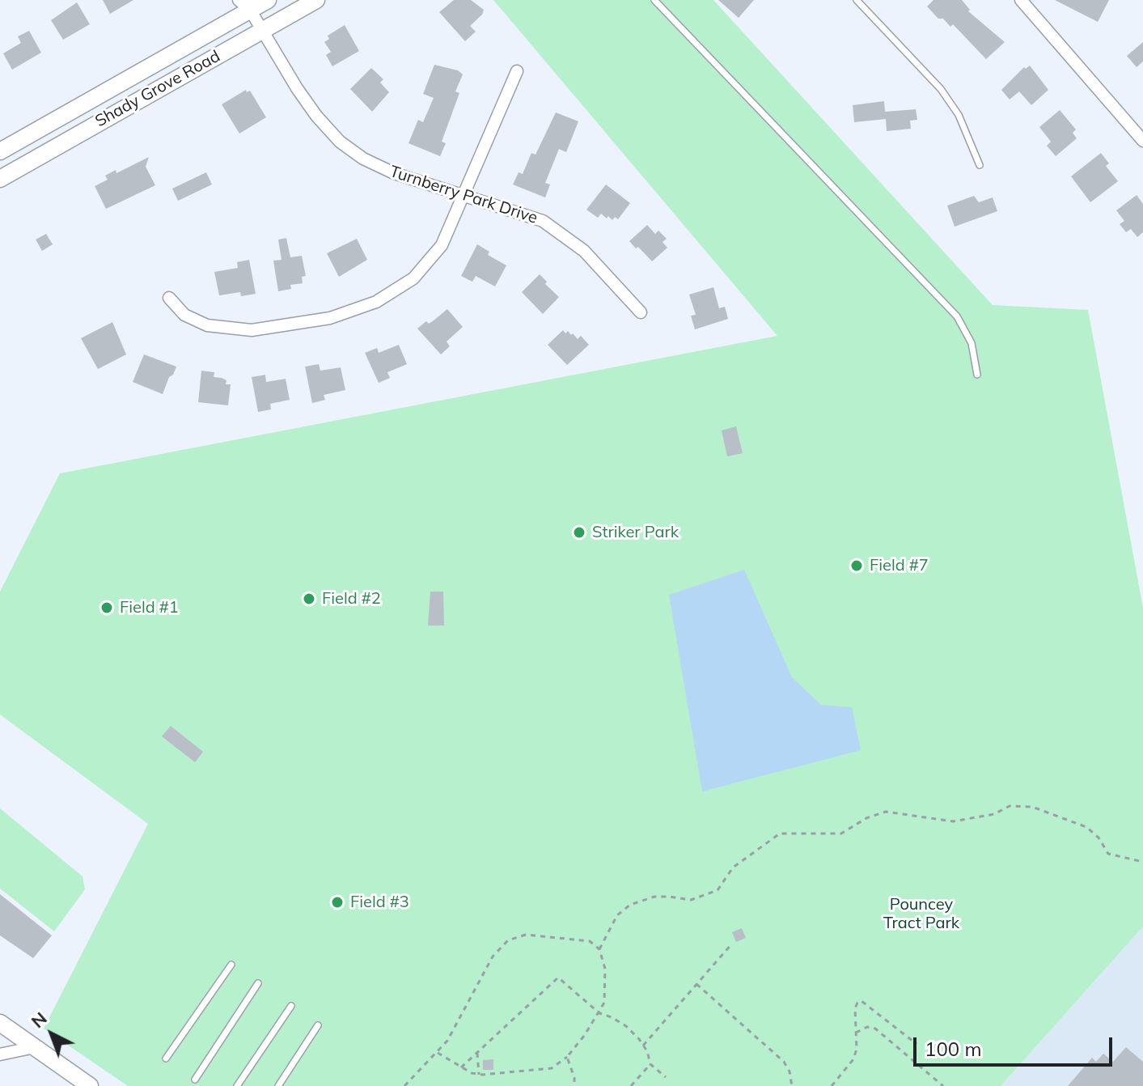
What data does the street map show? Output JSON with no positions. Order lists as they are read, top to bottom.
{
  "streets": {
    "main road": ["Shady Grove Road"],
    "street": ["Turnberry Park Drive"]
  },
  "crossings": [
    ["Shady Grove Road", "Turnberry Park Drive"]
  ],
  "parks": ["Pouncey Tract Park"],
  "places": [
    "Striker Park",
    "Field #7",
    "Field #2",
    "Field #1",
    "Field #3"
  ],
  "scale_bar": "100 m",
  "north": "top left"
}
